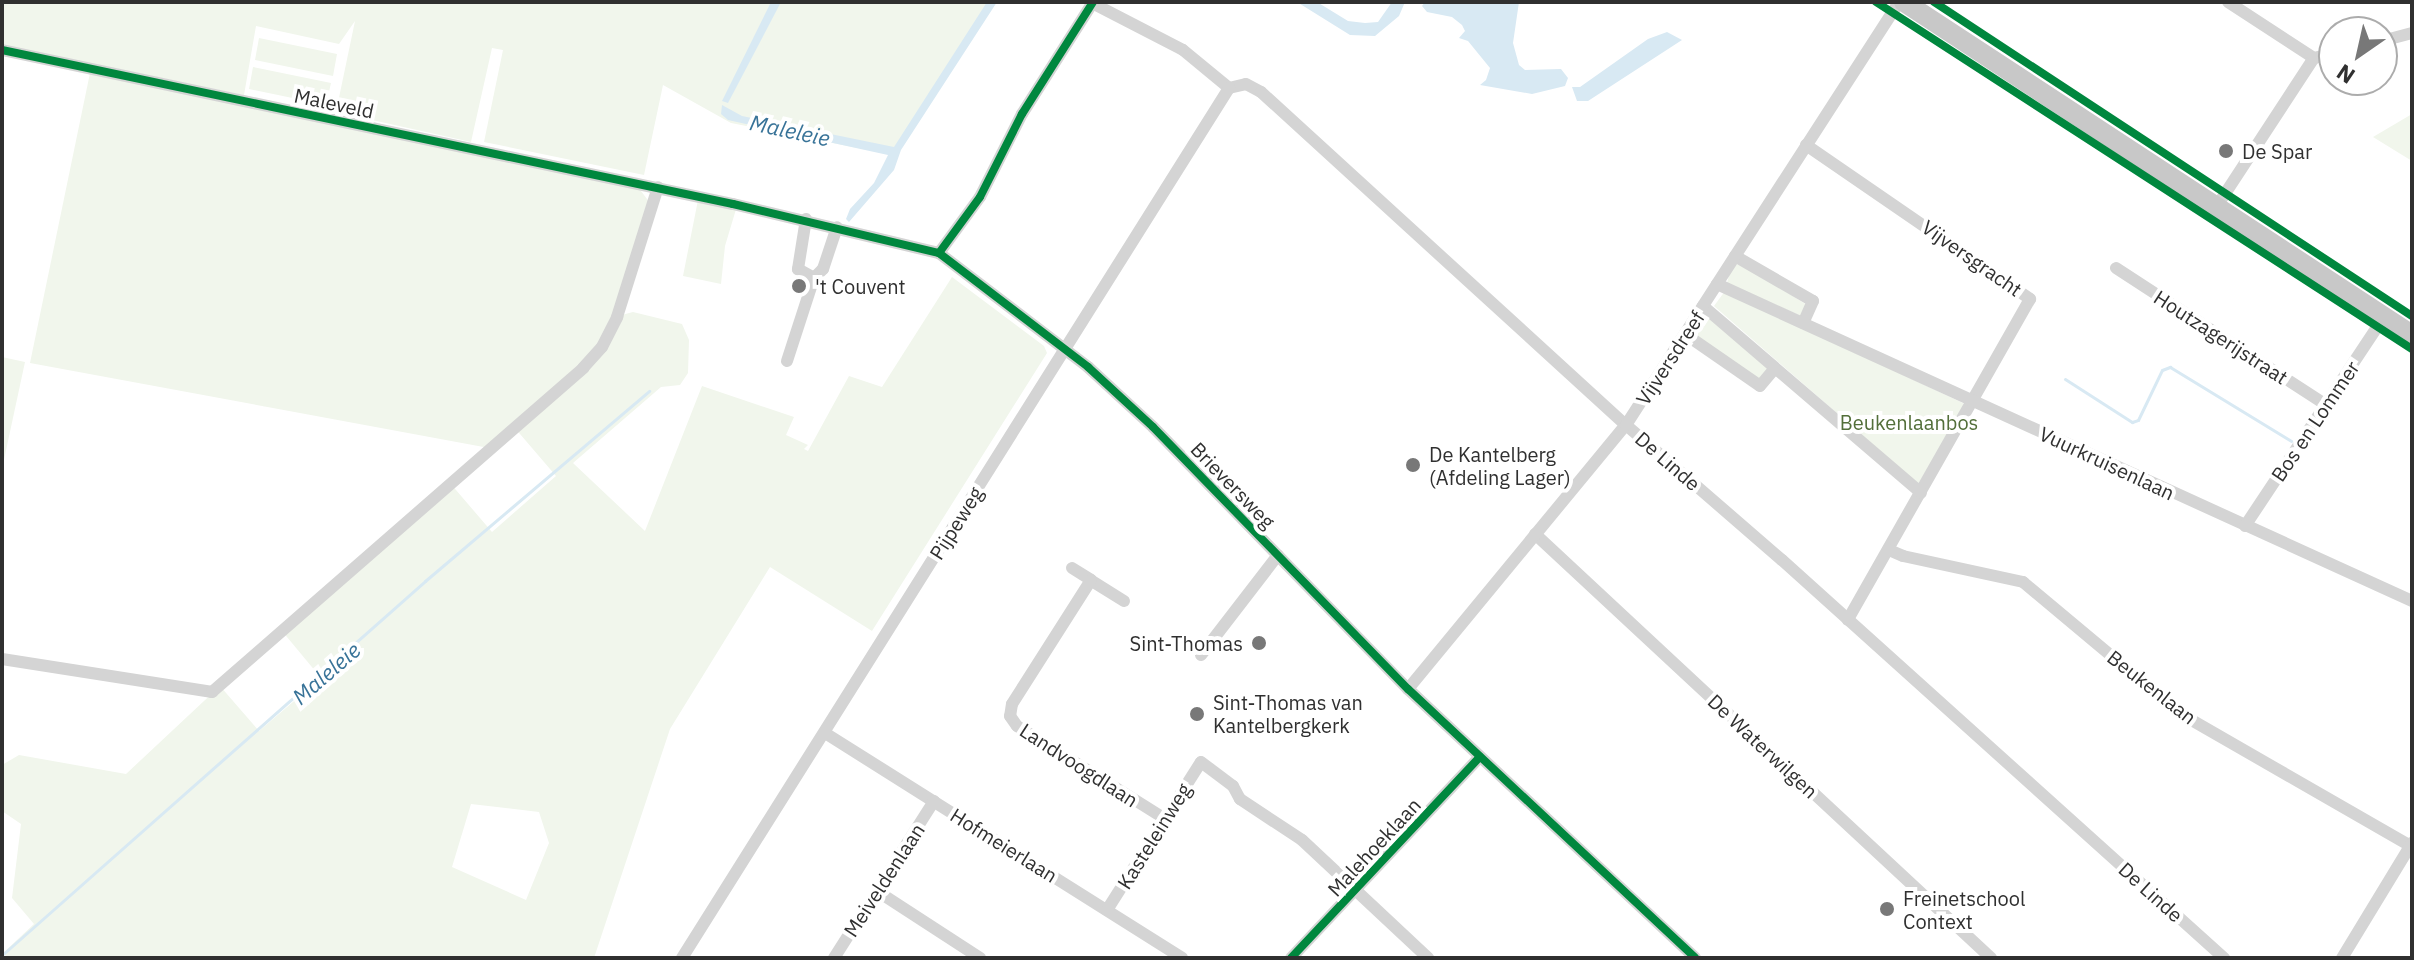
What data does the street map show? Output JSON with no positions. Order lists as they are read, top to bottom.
{
  "streets": {
    "street": [
      "Maleveld",
      "Vijversgracht",
      "Houtzagerijstraat",
      "Vijversdreef",
      "Bos en Lommer",
      "De Linde",
      "Vuurkruisenlaan",
      "Brieversweg",
      "Pijpeweg",
      "Beukenlaan",
      "De Waterwilgen",
      "Landvoogdlaan",
      "Kasteleinweg",
      "Hofmeierlaan",
      "Malehoeklaan",
      "Meiveldenlaan"
    ]
  },
  "crossings": [
    ["Maleveld", "Brieversweg"],
    ["Vijversgracht", "Vijversdreef"],
    ["Vijversgracht", "De Linde"],
    ["Vijversgracht", "Vuurkruisenlaan"],
    ["Vijversgracht", "Beukenlaan"],
    ["Houtzagerijstraat", "Bos en Lommer"],
    ["Vijversdreef", "De Linde"],
    ["Vijversdreef", "Vuurkruisenlaan"],
    ["Vijversdreef", "Brieversweg"],
    ["Vijversdreef", "De Waterwilgen"],
    ["Bos en Lommer", "Vuurkruisenlaan"],
    ["De Linde", "Pijpeweg"],
    ["Brieversweg", "Pijpeweg"],
    ["Brieversweg", "Malehoeklaan"],
    ["Pijpeweg", "Hofmeierlaan"],
    ["Landvoogdlaan", "Kasteleinweg"],
    ["Kasteleinweg", "Hofmeierlaan"],
    ["Kasteleinweg", "Malehoeklaan"],
    ["Hofmeierlaan", "Meiveldenlaan"]
  ],
  "water": ["Maleleie"],
  "parks": ["Beukenlaanbos"],
  "places": [
    "De Spar",
    "'t Couvent",
    "De Kantelberg (Afdeling Lager)",
    "Sint-Thomas",
    "Sint-Thomas van Kantelbergkerk",
    "Freinetschool Context"
  ],
  "north": "bottom left"
}
